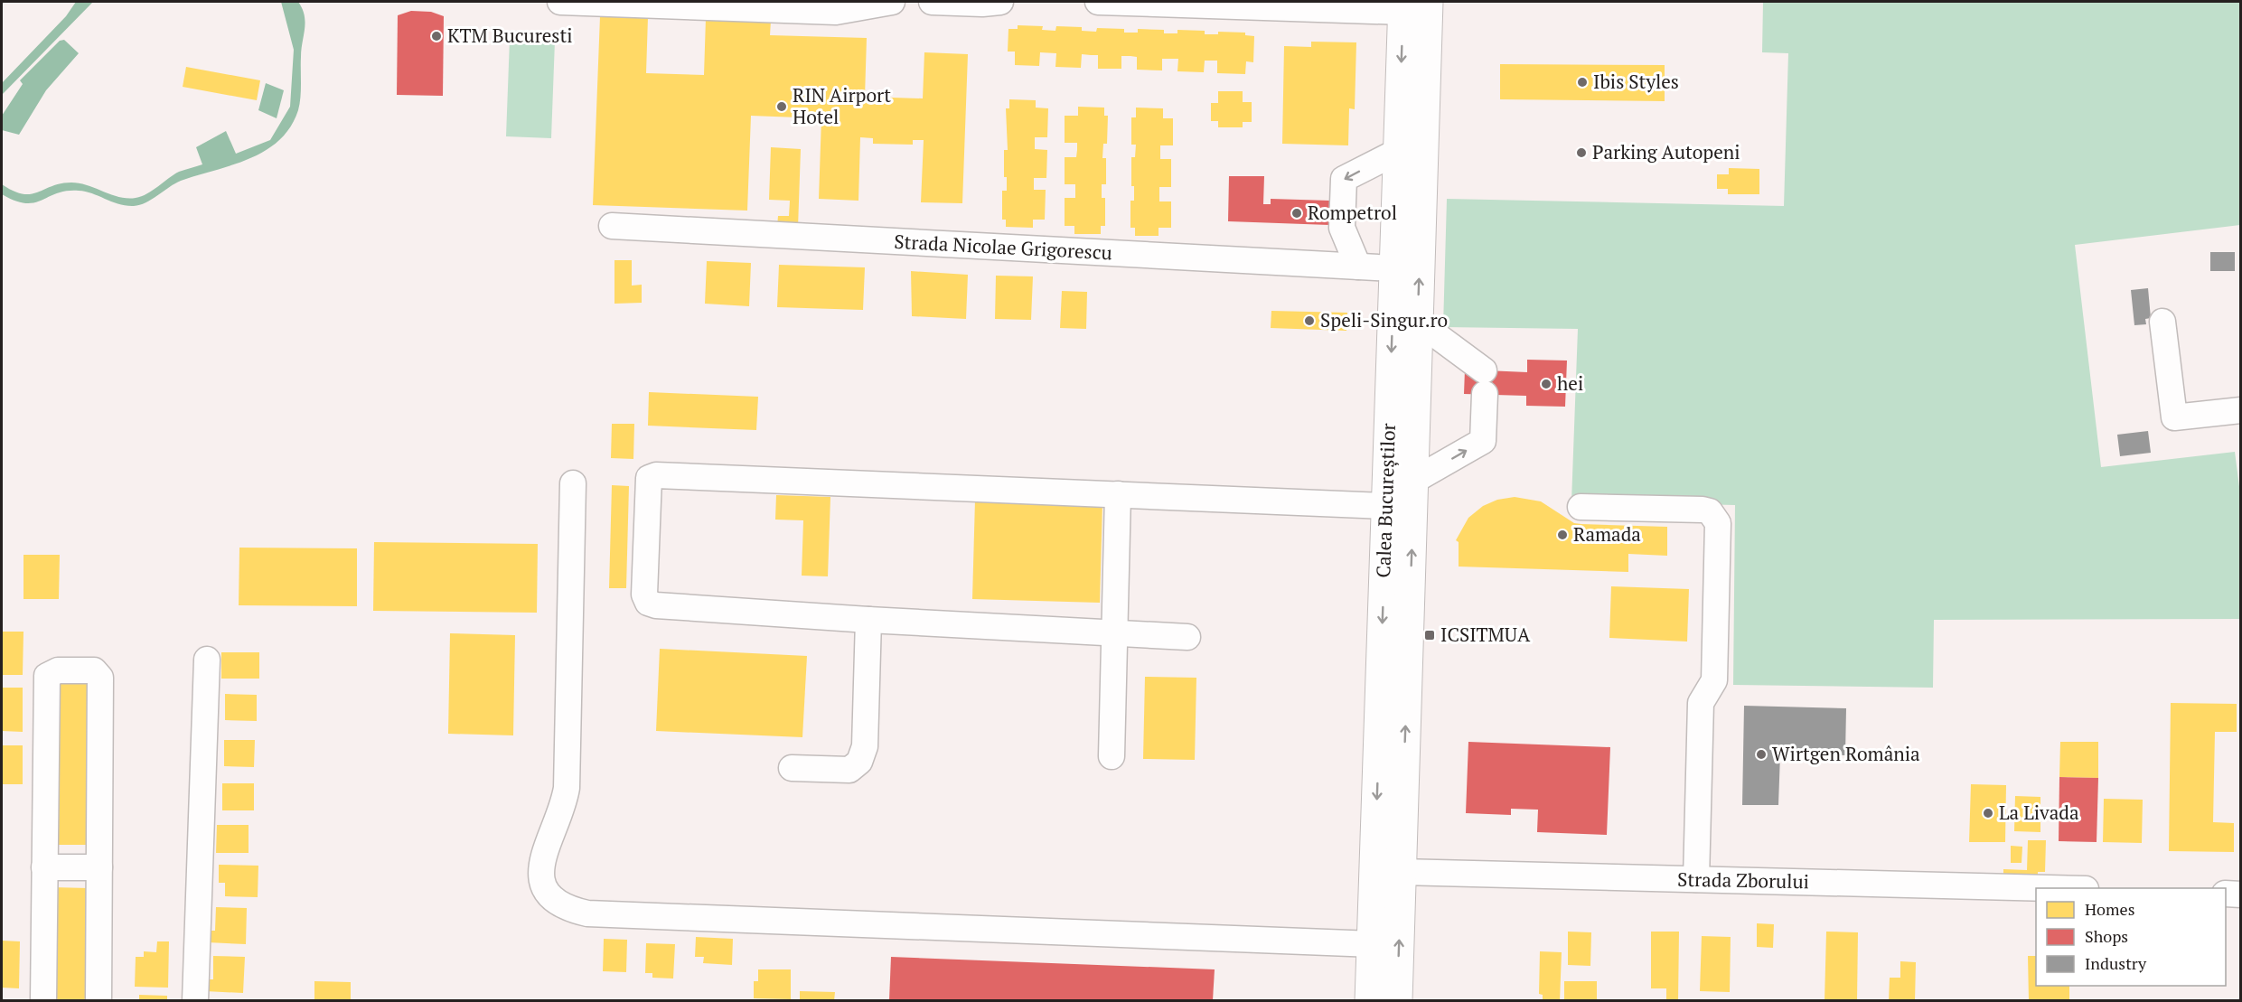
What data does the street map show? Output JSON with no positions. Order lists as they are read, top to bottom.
{
  "streets": {
    "highway": ["Calea Bucureștilor"],
    "street": ["Strada Nicolae Grigorescu", "Strada Zborului"]
  },
  "crossings": [
    ["Strada Nicolae Grigorescu", "Calea Bucureștilor"],
    ["Calea Bucureștilor", "Strada Zborului"]
  ],
  "places": {
    "other": [
      "KTM Bucuresti",
      "Ibis Styles",
      "RIN Airport Hotel",
      "Parking Autopeni",
      "Rompetrol",
      "Speli-Singur.ro",
      "hei",
      "Ramada",
      "Wirtgen România",
      "La Livada"
    ],
    "transit": ["ICSITMUA"]
  },
  "legend": ["Homes", "Shops", "Industry"]
}
